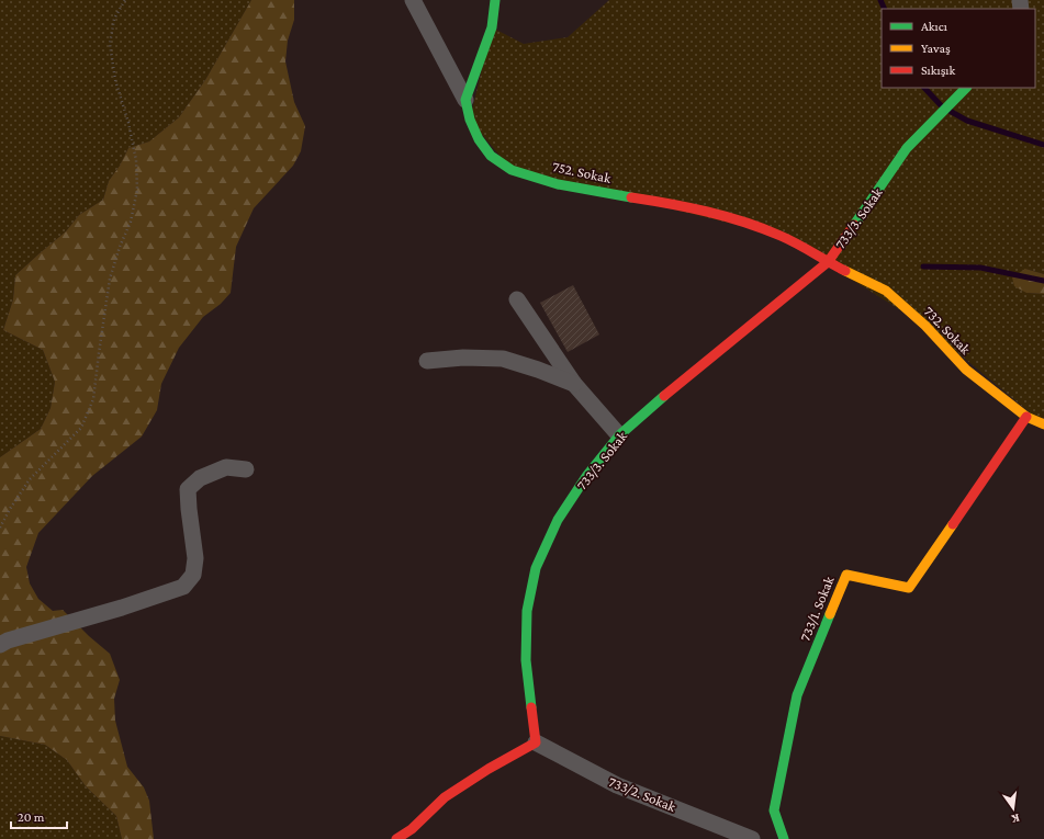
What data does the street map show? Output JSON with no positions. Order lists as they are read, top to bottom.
{
  "streets": {
    "street": [
      "752. Sokak",
      "733/3. Sokak",
      "732. Sokak",
      "733/1. Sokak",
      "733/2. Sokak"
    ]
  },
  "crossings": [
    ["752. Sokak", "733/3. Sokak"],
    ["752. Sokak", "732. Sokak"],
    ["733/3. Sokak", "732. Sokak"],
    ["733/3. Sokak", "733/2. Sokak"],
    ["732. Sokak", "733/1. Sokak"]
  ],
  "legend": ["Akıcı", "Yavaş", "Sıkışık"],
  "scale_bar": "20 m",
  "north": "bottom"
}
